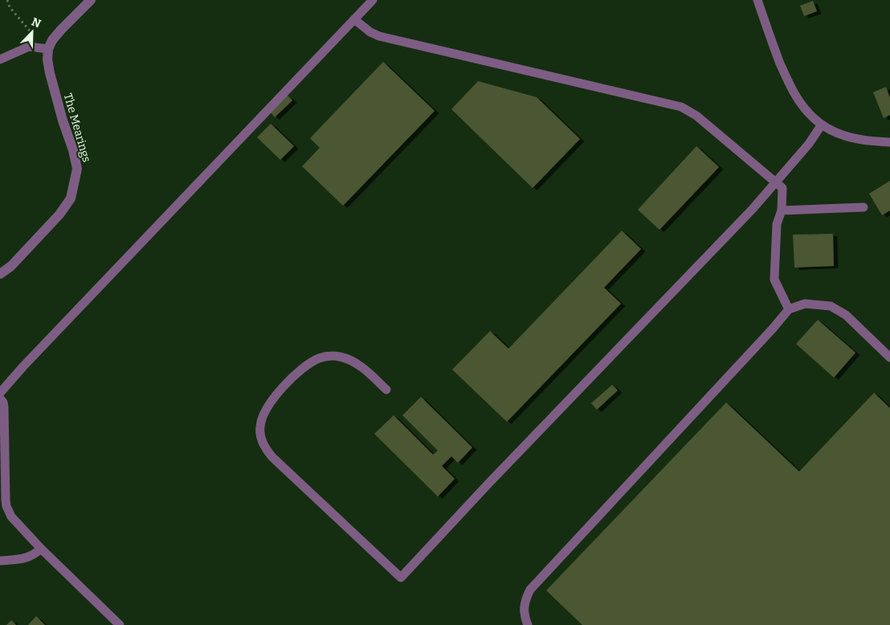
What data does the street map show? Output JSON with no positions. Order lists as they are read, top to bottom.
{
  "streets": {
    "street": ["The Mearings"]
  },
  "north": "top right"
}
